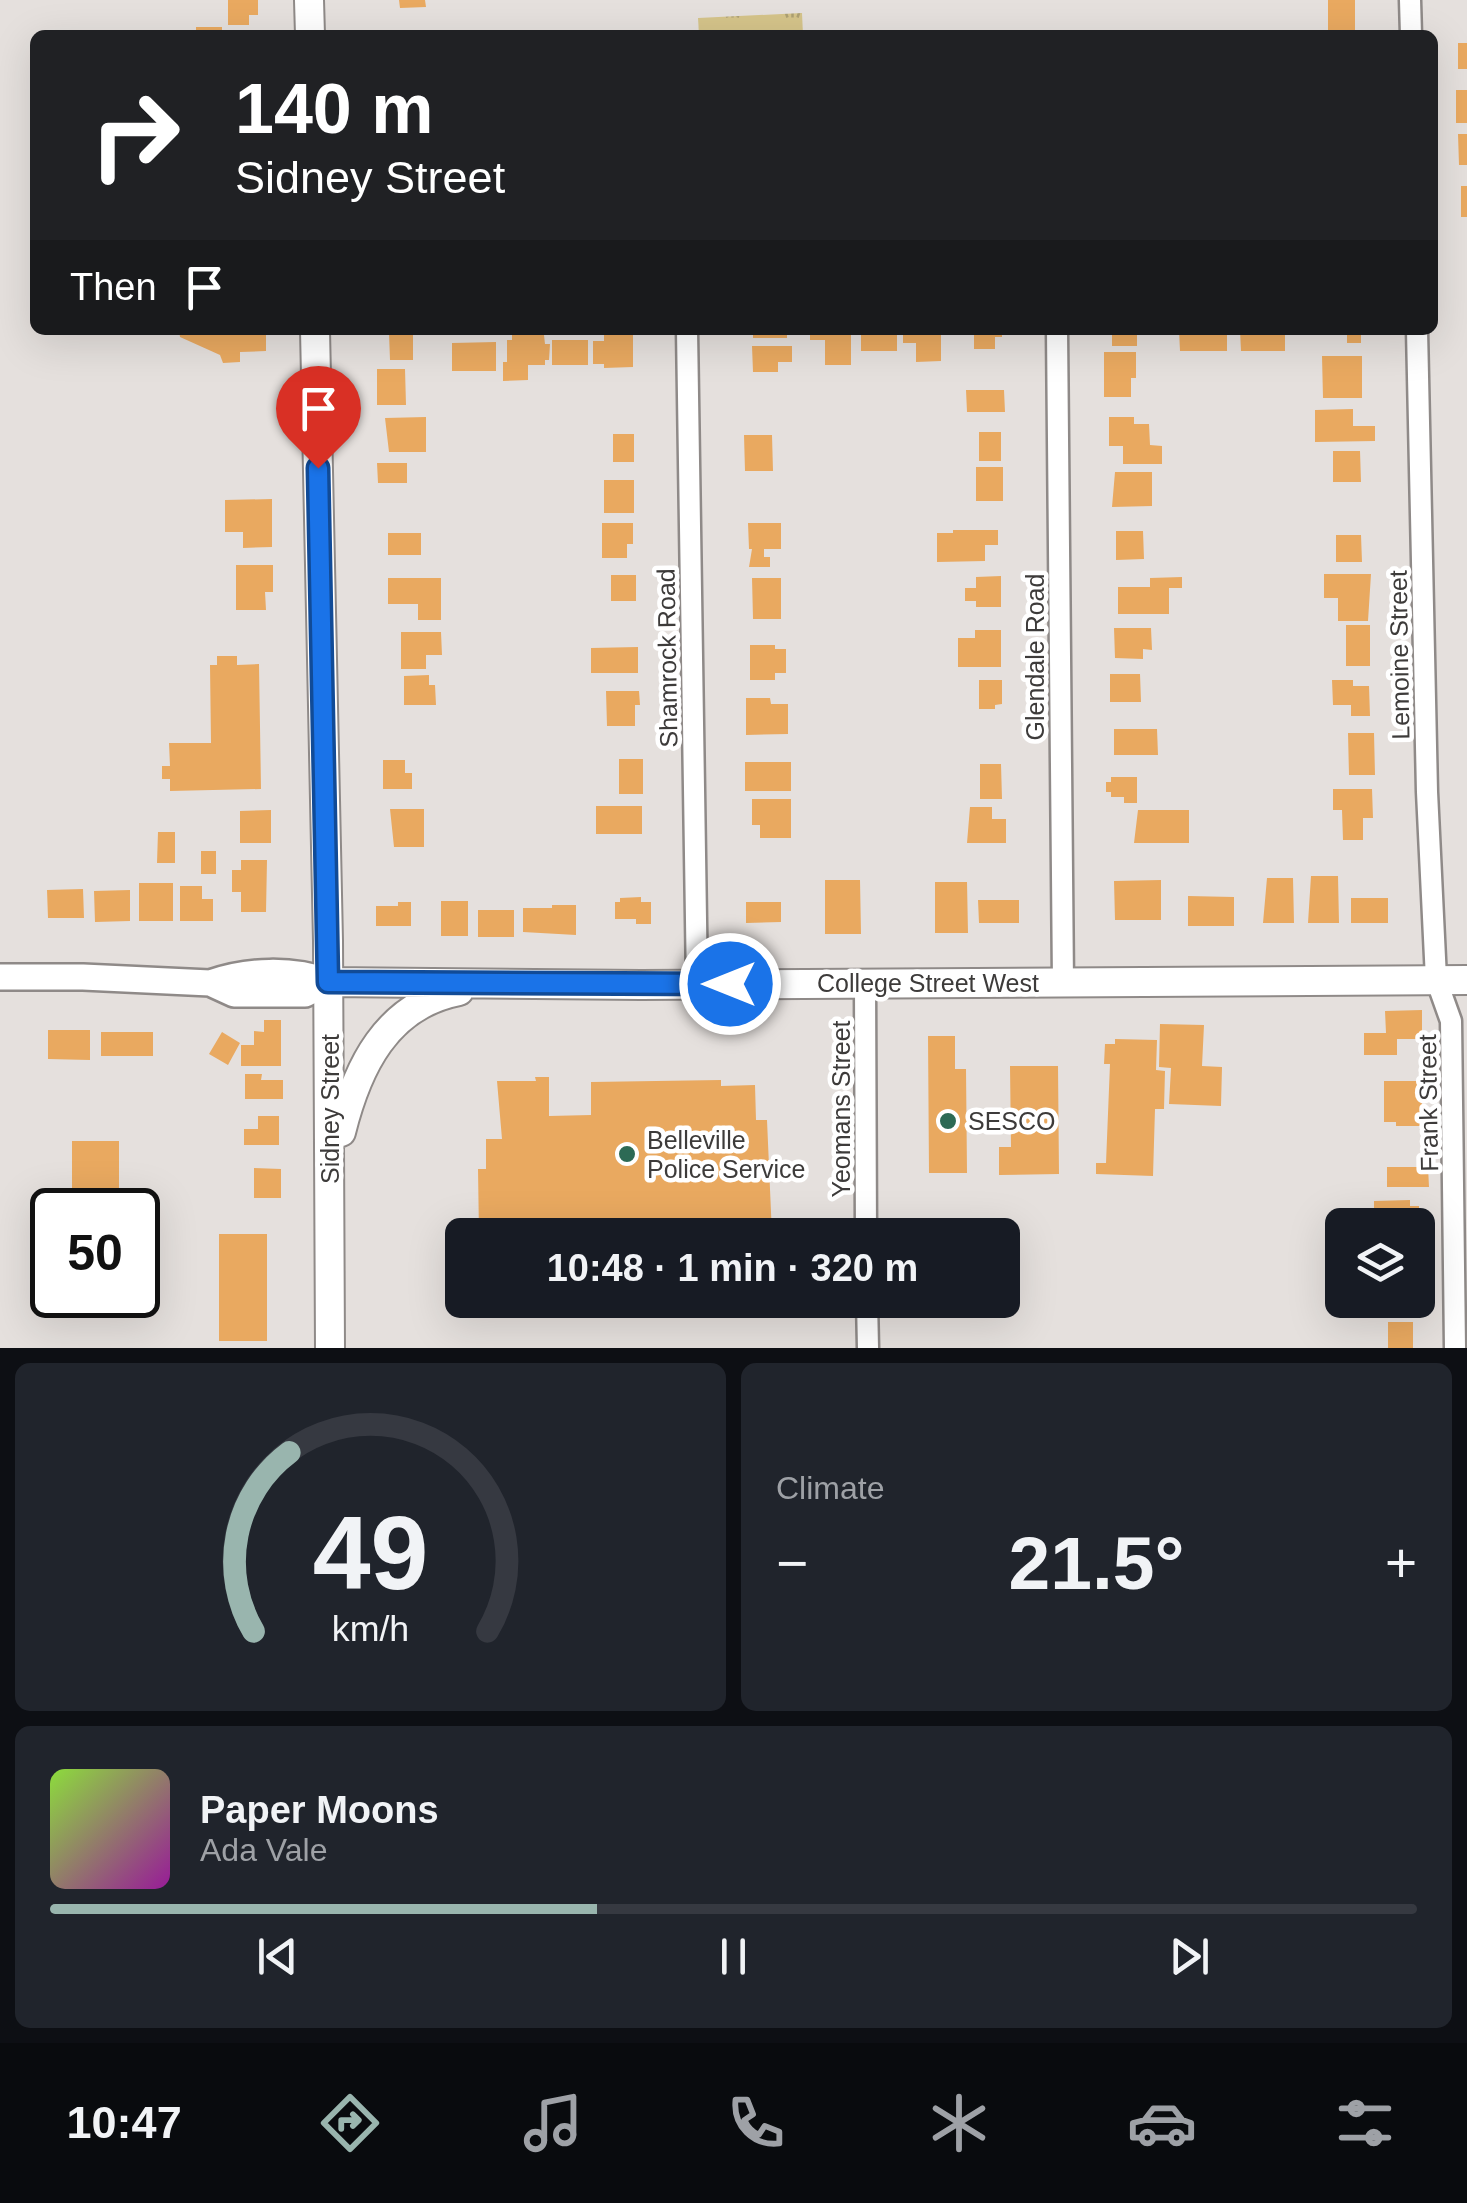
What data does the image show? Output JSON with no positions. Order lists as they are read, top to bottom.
{
  "streets": {
    "main road": ["College Street West", "Sidney Street"],
    "street": [
      "Lemoine Street",
      "Glendale Road",
      "Shamrock Road",
      "Frank Street",
      "Yeomans Street"
    ]
  },
  "crossings": [
    ["Lemoine Street", "College Street West"],
    ["Lemoine Street", "Frank Street"],
    ["Glendale Road", "College Street West"],
    ["Shamrock Road", "College Street West"],
    ["College Street West", "Frank Street"],
    ["College Street West", "Sidney Street"],
    ["College Street West", "Yeomans Street"]
  ],
  "places": ["SESCO", "Belleville Police Service"],
  "page": {
    "turn": ["140 m", "Sidney Street"],
    "then": "Then",
    "limit": "50",
    "trip": "10:48 · 1 min · 320 m",
    "tile": "Climate",
    "heat": ["−", "21.5°", "+"],
    "song": ["Paper Moons", "Ada Vale"],
    "tabs": "10:47",
    "gauge": ["49", "km/h"]
  }
}
